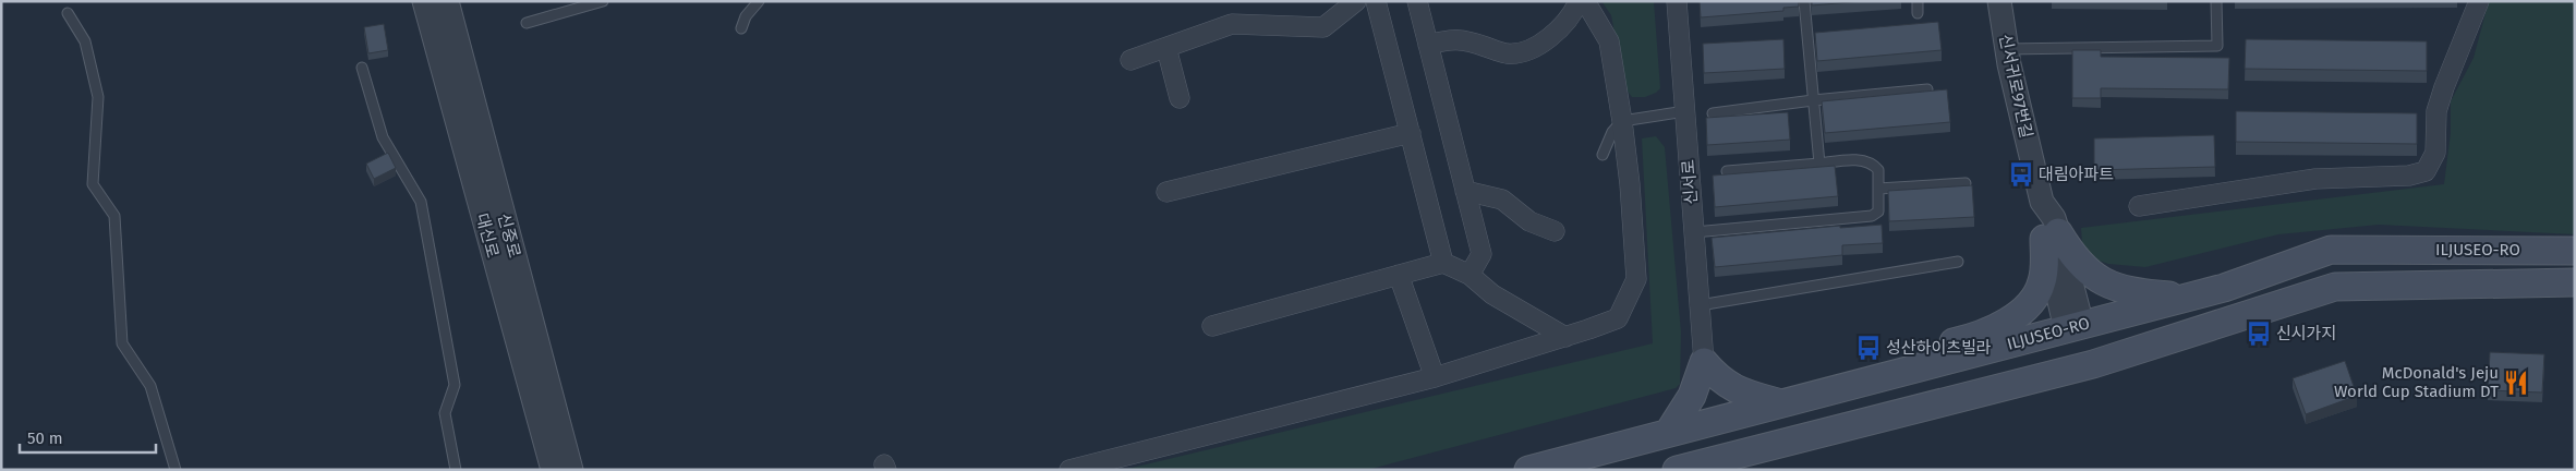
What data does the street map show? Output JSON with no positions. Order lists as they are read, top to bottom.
{
  "streets": {
    "main road": ["ILJUSEO-RO"],
    "street": [
      "신서귀로97번길",
      "신서로",
      "대신로",
      "신중로"
    ]
  },
  "crossings": [
    ["신서귀로97번길", "ILJUSEO-RO"]
  ],
  "places": {
    "bus stop": ["대림아파트", "신시가지", "성산하이츠빌라"],
    "restaurant": ["McDonald's Jeju World Cup Stadium DT"]
  },
  "scale_bar": "50 m"
}
